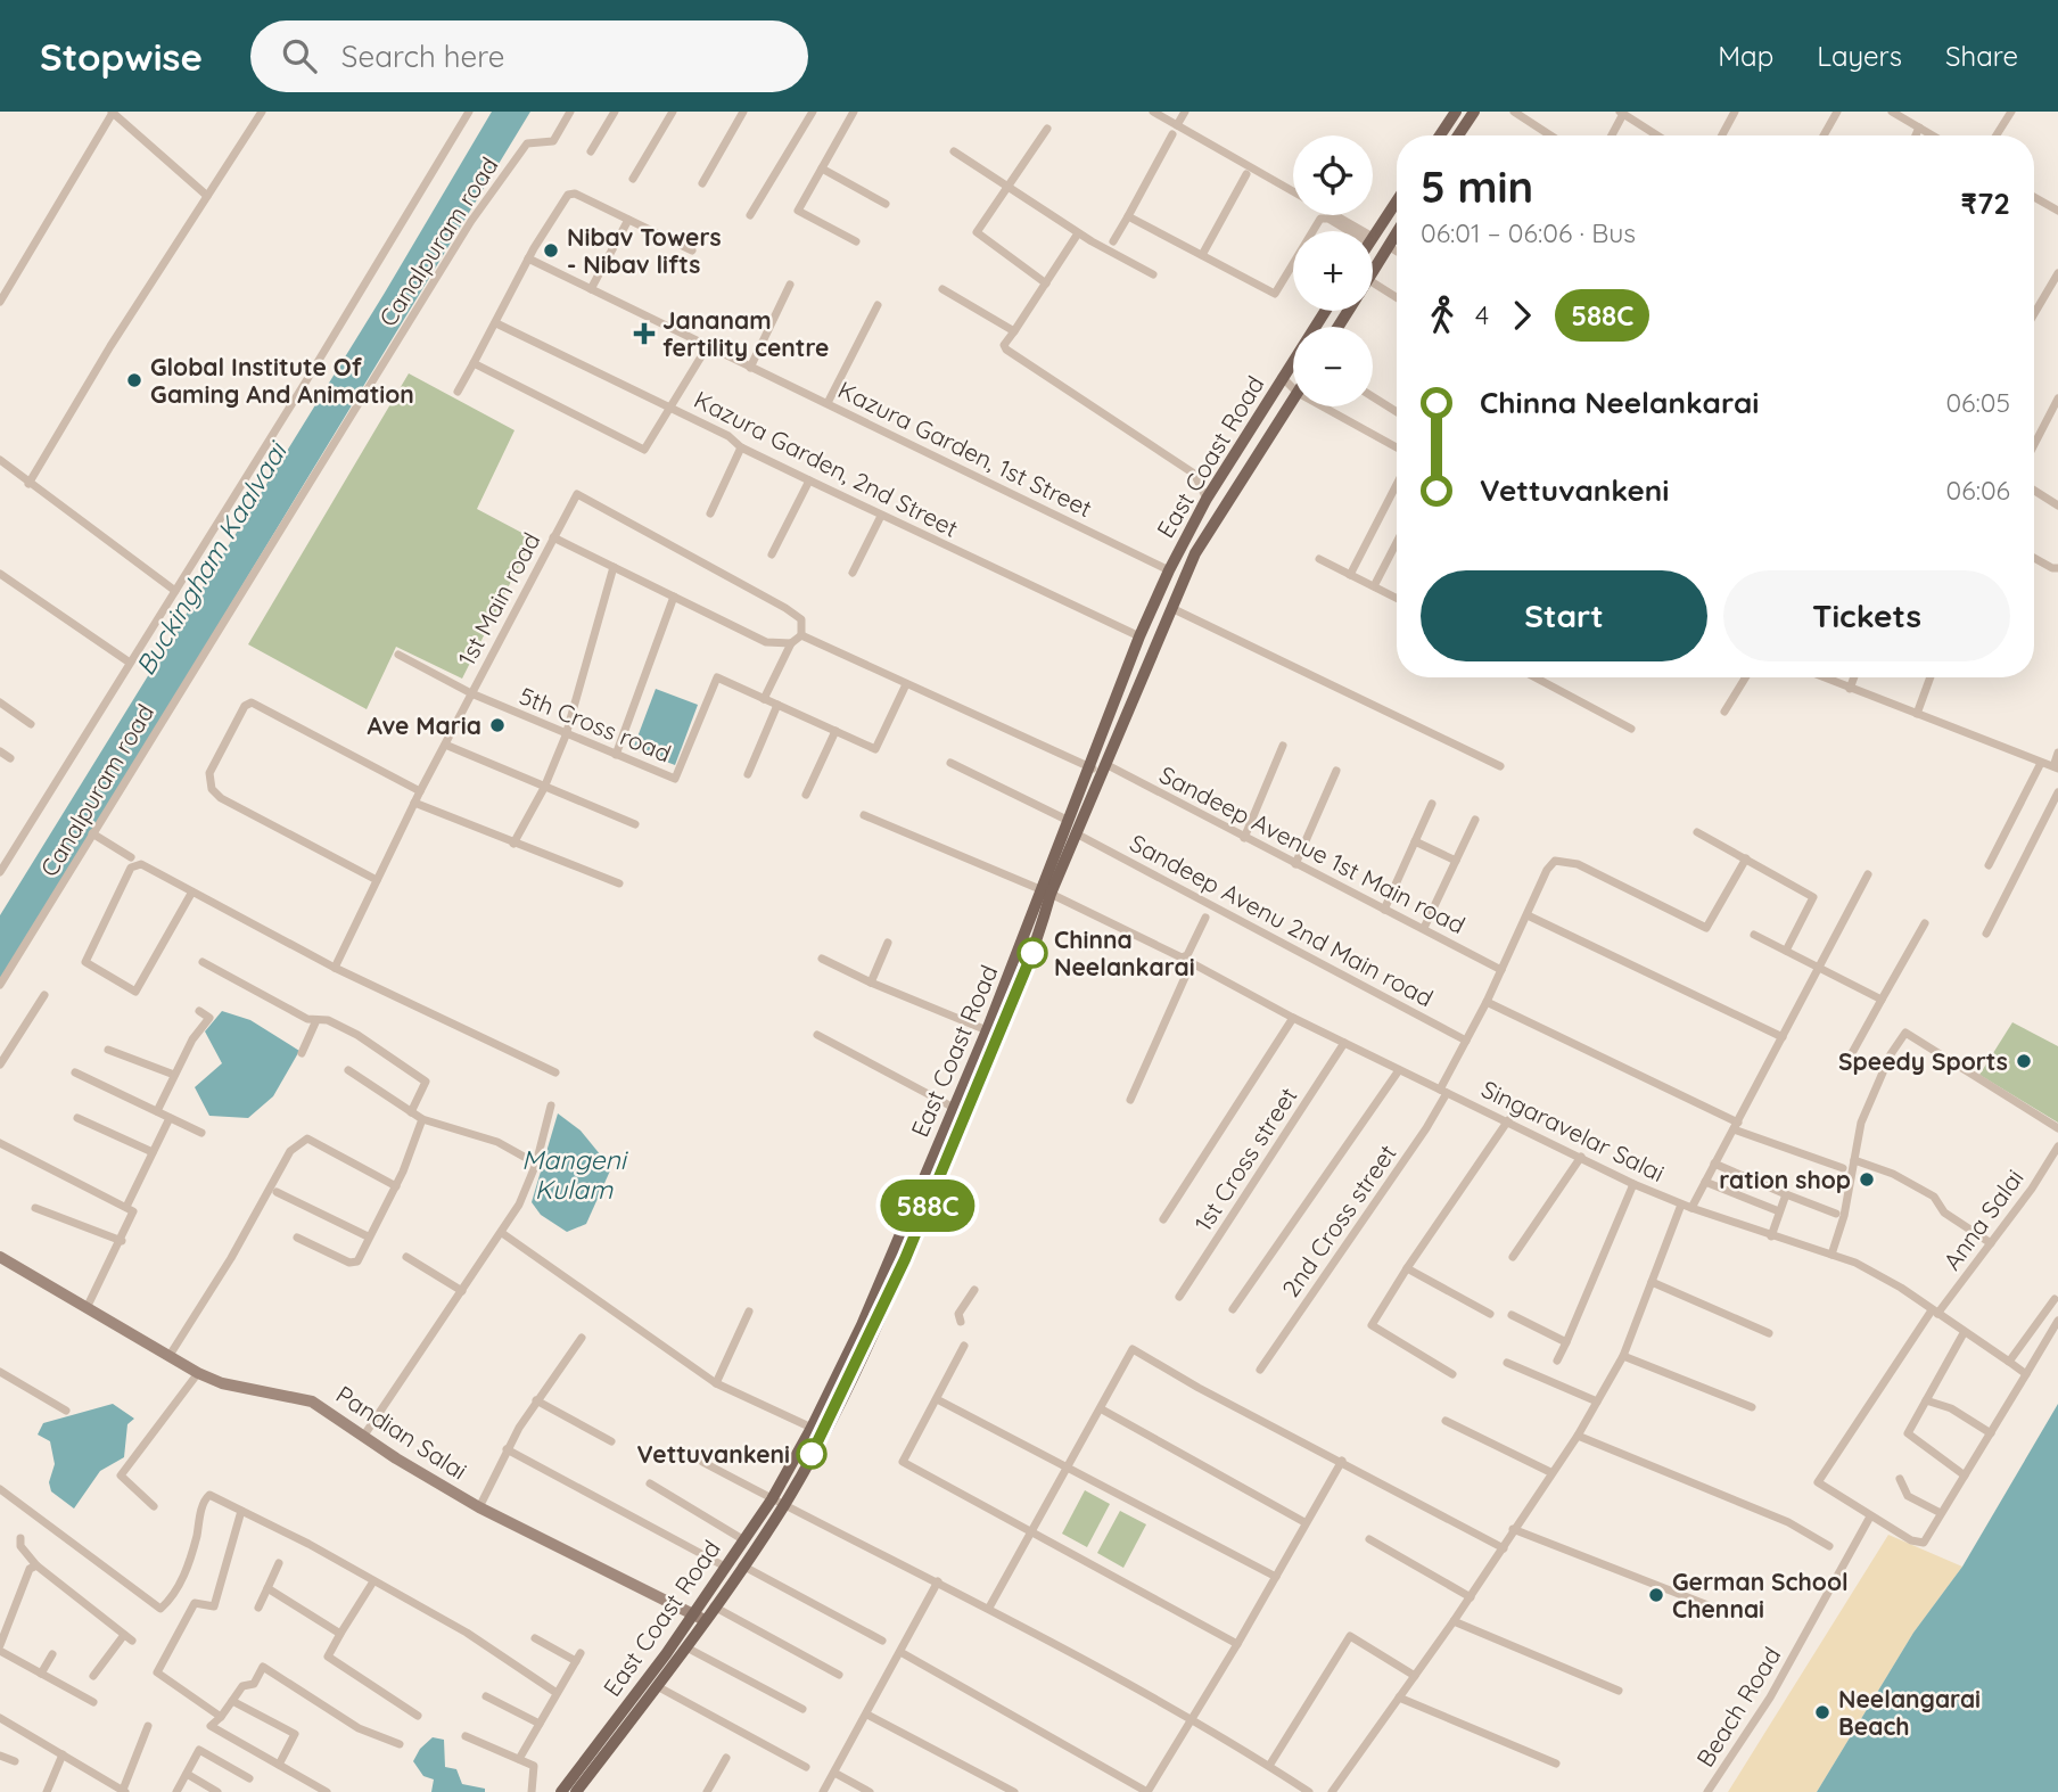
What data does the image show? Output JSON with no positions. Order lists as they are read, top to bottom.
{
  "streets": {
    "main road": ["East Coast Road"],
    "street": [
      "Canalpuram road",
      "Kazura Garden, 1st Street",
      "Kazura Garden, 2nd Street",
      "1st Main road",
      "5th Cross road",
      "Sandeep Avenue 1st Main road",
      "Sandeep Avenu 2nd Main road",
      "Singaravelar Salai",
      "1st Cross street",
      "Anna Salai",
      "2nd Cross street",
      "Pandian Salai",
      "Beach Road"
    ]
  },
  "crossings": [
    ["Kazura Garden, 1st Street", "East Coast Road"],
    ["East Coast Road", "Kazura Garden, 2nd Street"],
    ["East Coast Road", "Sandeep Avenue 1st Main road"],
    ["East Coast Road", "Sandeep Avenu 2nd Main road"],
    ["East Coast Road", "Singaravelar Salai"],
    ["East Coast Road", "Pandian Salai"],
    ["1st Main road", "5th Cross road"],
    ["1st Main road", "Sandeep Avenue 1st Main road"],
    ["5th Cross road", "Sandeep Avenue 1st Main road"],
    ["Sandeep Avenue 1st Main road", "2nd Cross street"],
    ["Sandeep Avenu 2nd Main road", "2nd Cross street"],
    ["Singaravelar Salai", "1st Cross street"],
    ["Singaravelar Salai", "Anna Salai"],
    ["Singaravelar Salai", "2nd Cross street"],
    ["Anna Salai", "Beach Road"]
  ],
  "water": ["Buckingham Kaalvaai", "Mangeni Kulam"],
  "places": {
    "other": [
      "Nibav Towers - Nibav lifts",
      "Global Institute Of Gaming And Animation",
      "Ave Maria",
      "Chinna Neelankarai",
      "Speedy Sports",
      "ration shop",
      "Vettuvankeni",
      "German School Chennai",
      "Neelangarai Beach"
    ],
    "health": ["Jananam fertility centre"]
  },
  "lines": ["bus line 588C"],
  "page": {
    "header": "Stopwise",
    "search": "Search here",
    "nav": ["Map", "Layers", "Share"],
    "on_map": "588C",
    "map_buttons": ["+", "−"],
    "heading": ["5 min", "06:01 – 06:06 · Bus", "₹72"],
    "legs": ["4", "588C"],
    "list": [
      {
        "name": "Chinna Neelankarai",
        "value": "06:05"
      },
      {
        "name": "Vettuvankeni",
        "value": "06:06"
      }
    ],
    "buttons": ["Start", "Tickets"]
  }
}
